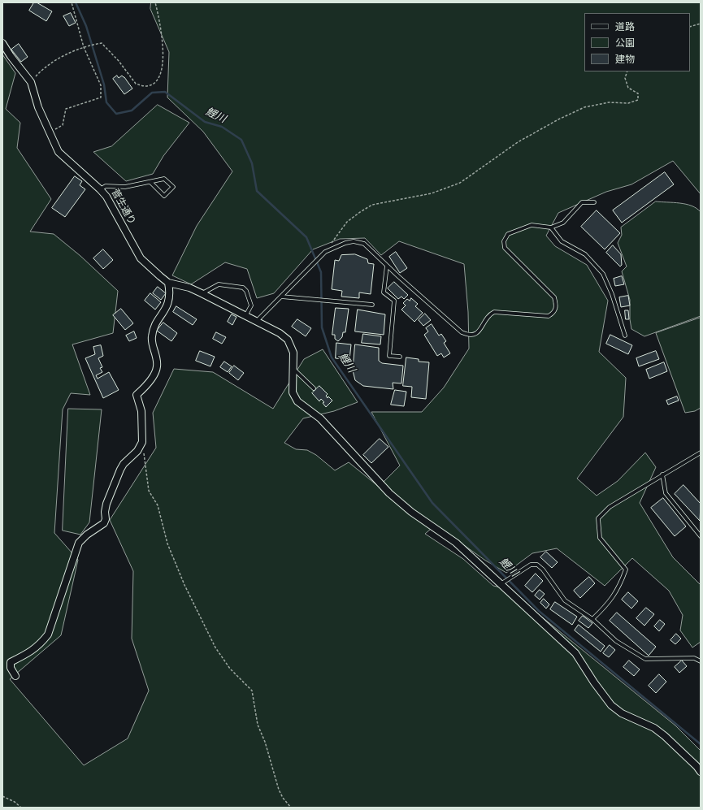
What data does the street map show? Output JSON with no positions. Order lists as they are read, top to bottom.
{
  "streets": {
    "street": ["菅生通り"]
  },
  "water": ["鯉川"],
  "legend": ["道路", "公園", "建物"]
}
